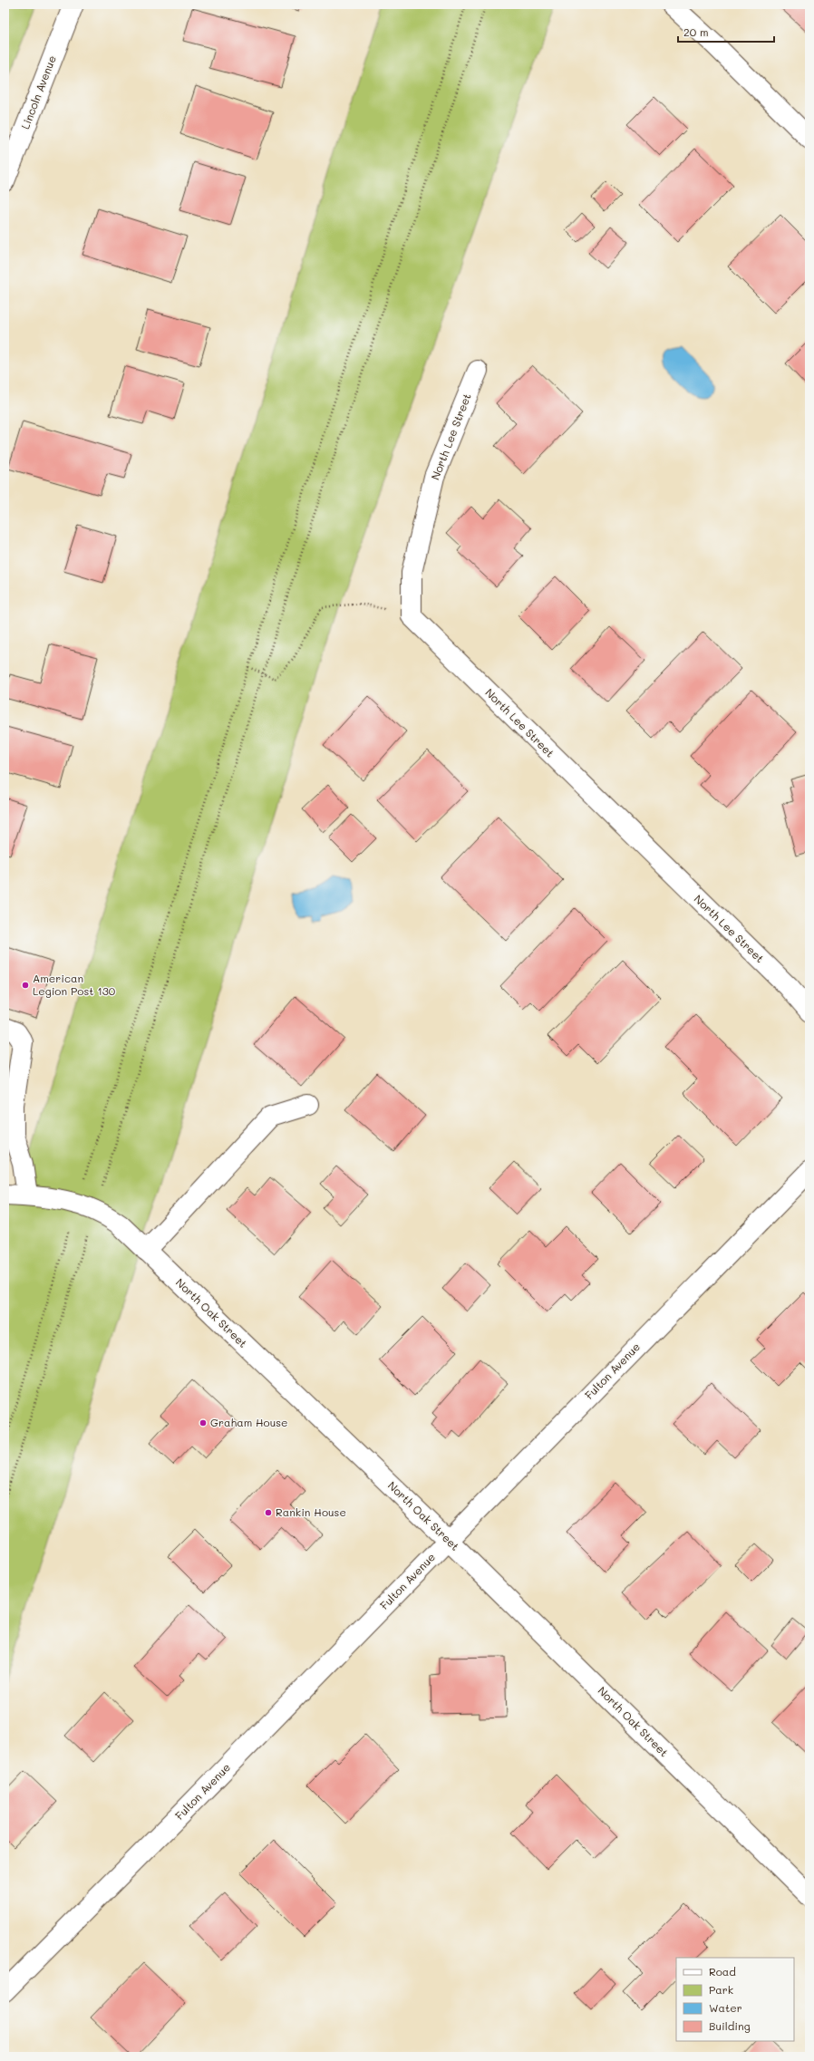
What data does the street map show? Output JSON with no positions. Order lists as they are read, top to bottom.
{
  "streets": {
    "street": [
      "Lincoln Avenue",
      "North Lee Street",
      "North Oak Street",
      "Fulton Avenue"
    ]
  },
  "crossings": [
    ["North Oak Street", "Fulton Avenue"]
  ],
  "places": ["American Legion Post 130", "Graham House", "Rankin House"],
  "legend": [
    "Road",
    "Park",
    "Water",
    "Building"
  ],
  "scale_bar": "20 m"
}
